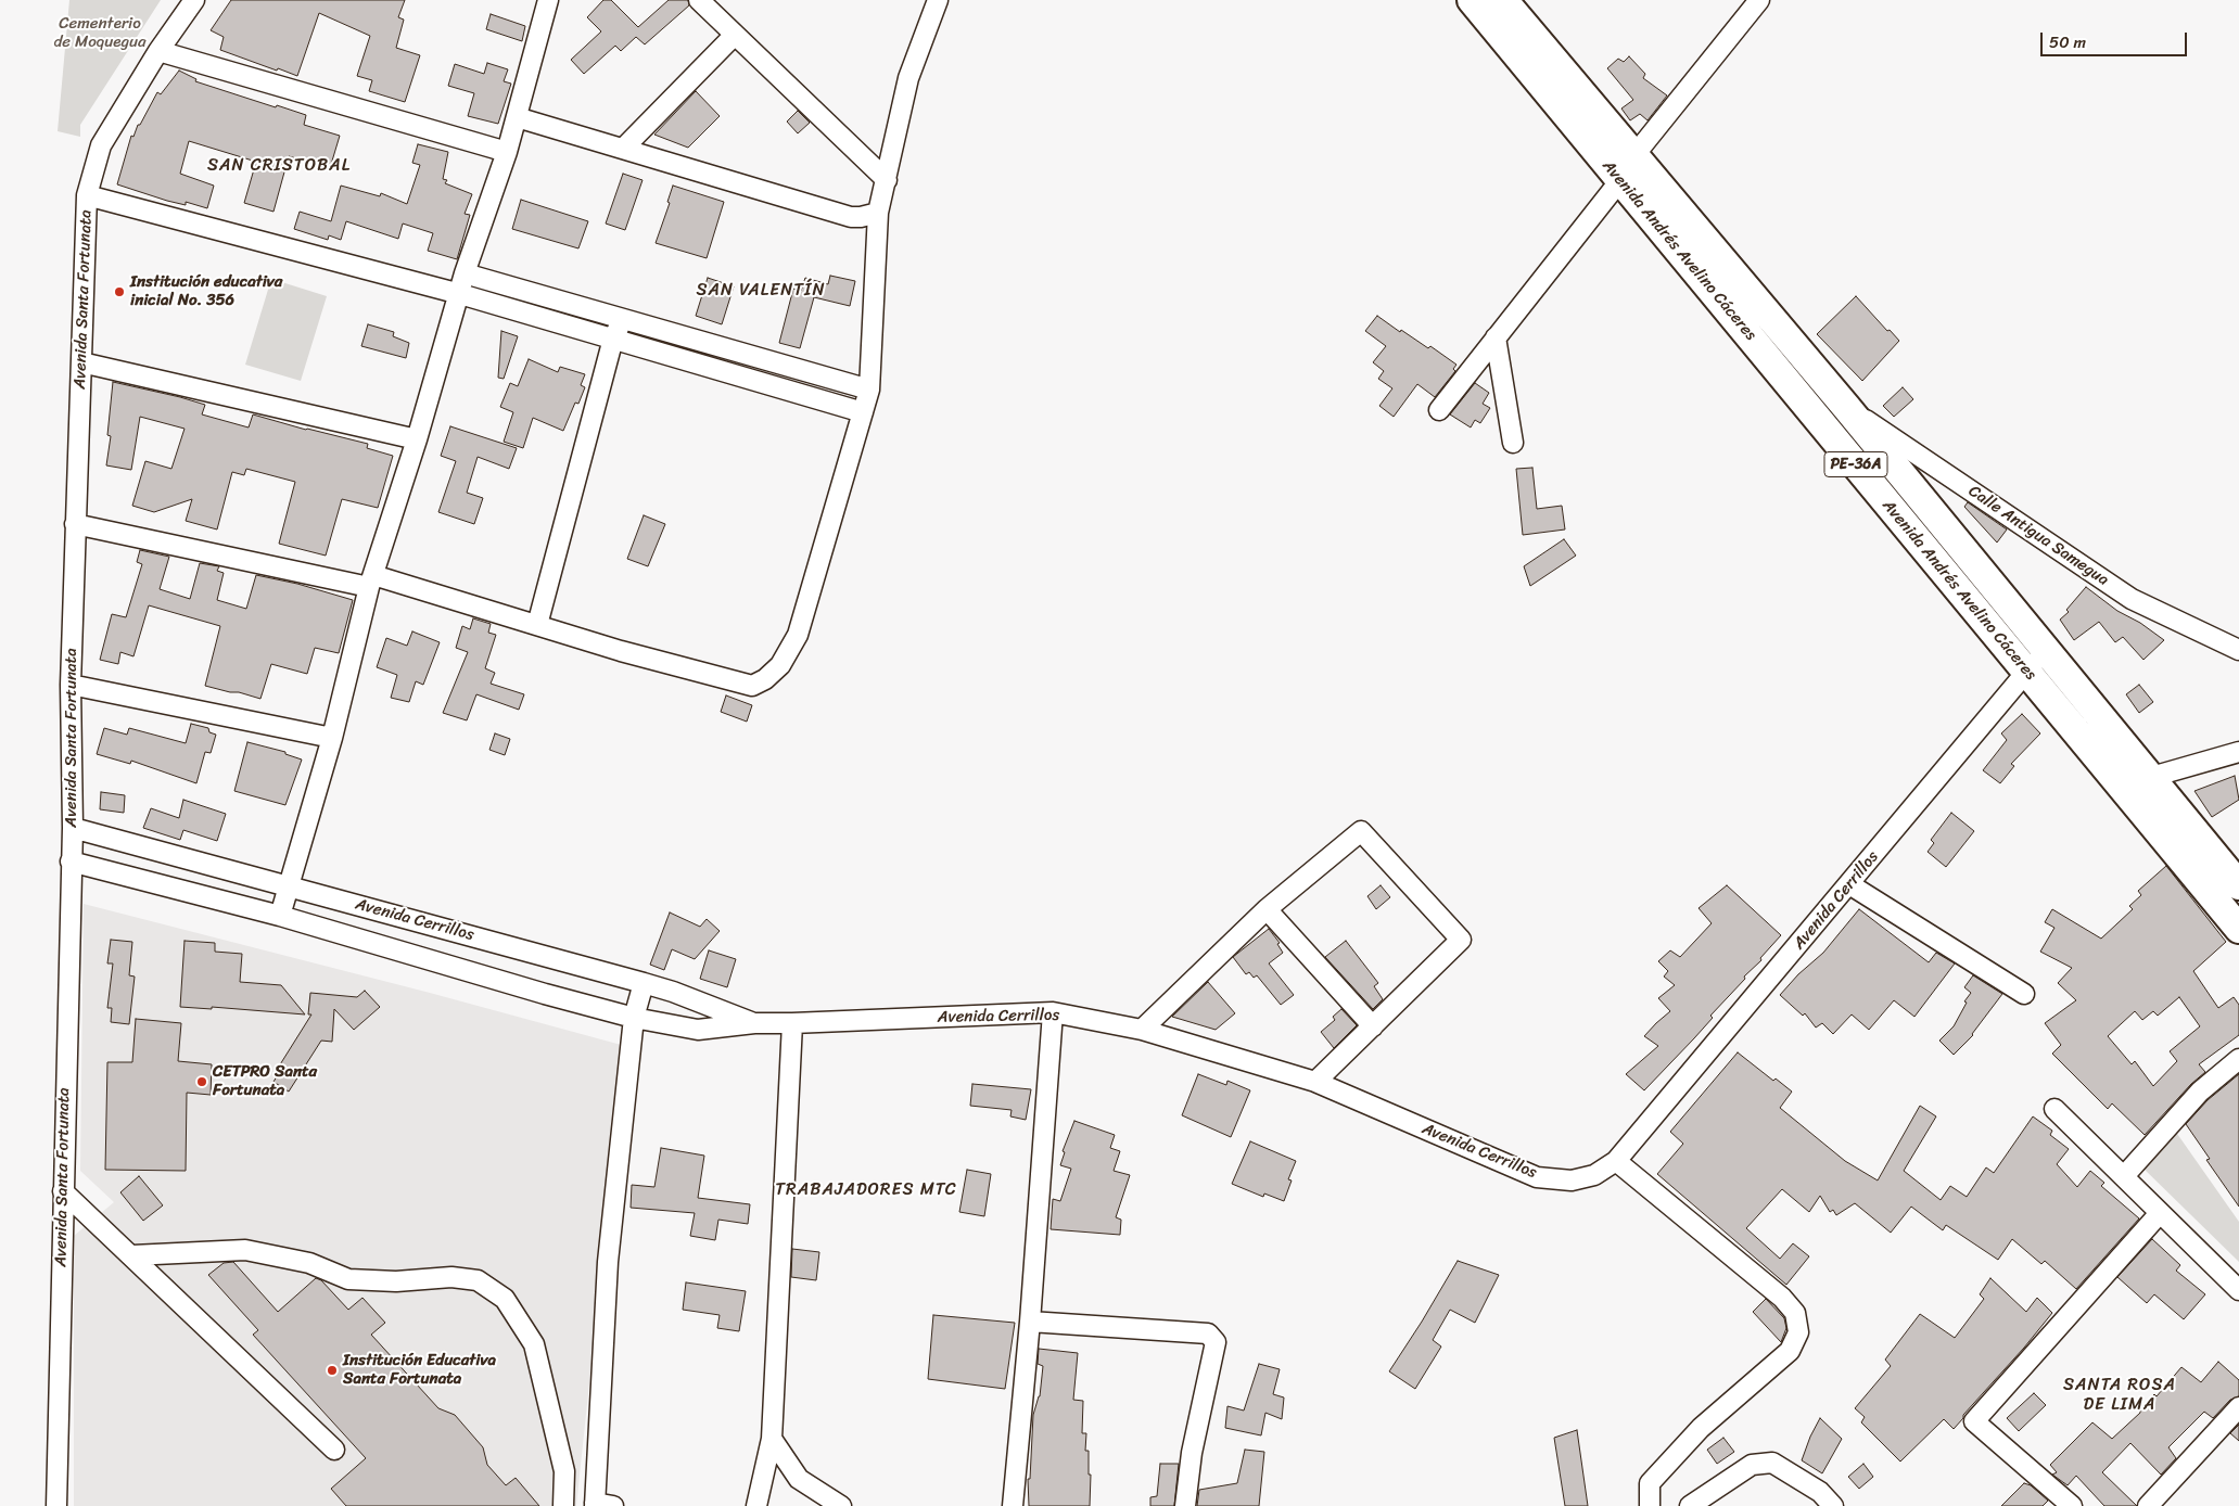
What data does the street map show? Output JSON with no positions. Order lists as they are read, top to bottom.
{
  "streets": {
    "highway": ["Avenida Andrés Avelino Cáceres", "PE-36A"],
    "street": ["Avenida Santa Fortunata", "Calle Antigua Samegua", "Avenida Cerrillos"]
  },
  "crossings": [
    ["Avenida Andrés Avelino Cáceres", "Calle Antigua Samegua"],
    ["Avenida Andrés Avelino Cáceres", "Avenida Cerrillos"],
    ["Avenida Santa Fortunata", "Avenida Cerrillos"]
  ],
  "districts": [
    "SAN CRISTOBAL",
    "SAN VALENTÍN",
    "TRABAJADORES MTC",
    "SANTA ROSA DE LIMA"
  ],
  "parks": ["Cementerio de Moquegua"],
  "places": ["Institución educativa inicial No. 356", "CETPRO Santa Fortunata", "Institución Educativa Santa Fortunata"],
  "scale_bar": "50 m"
}
